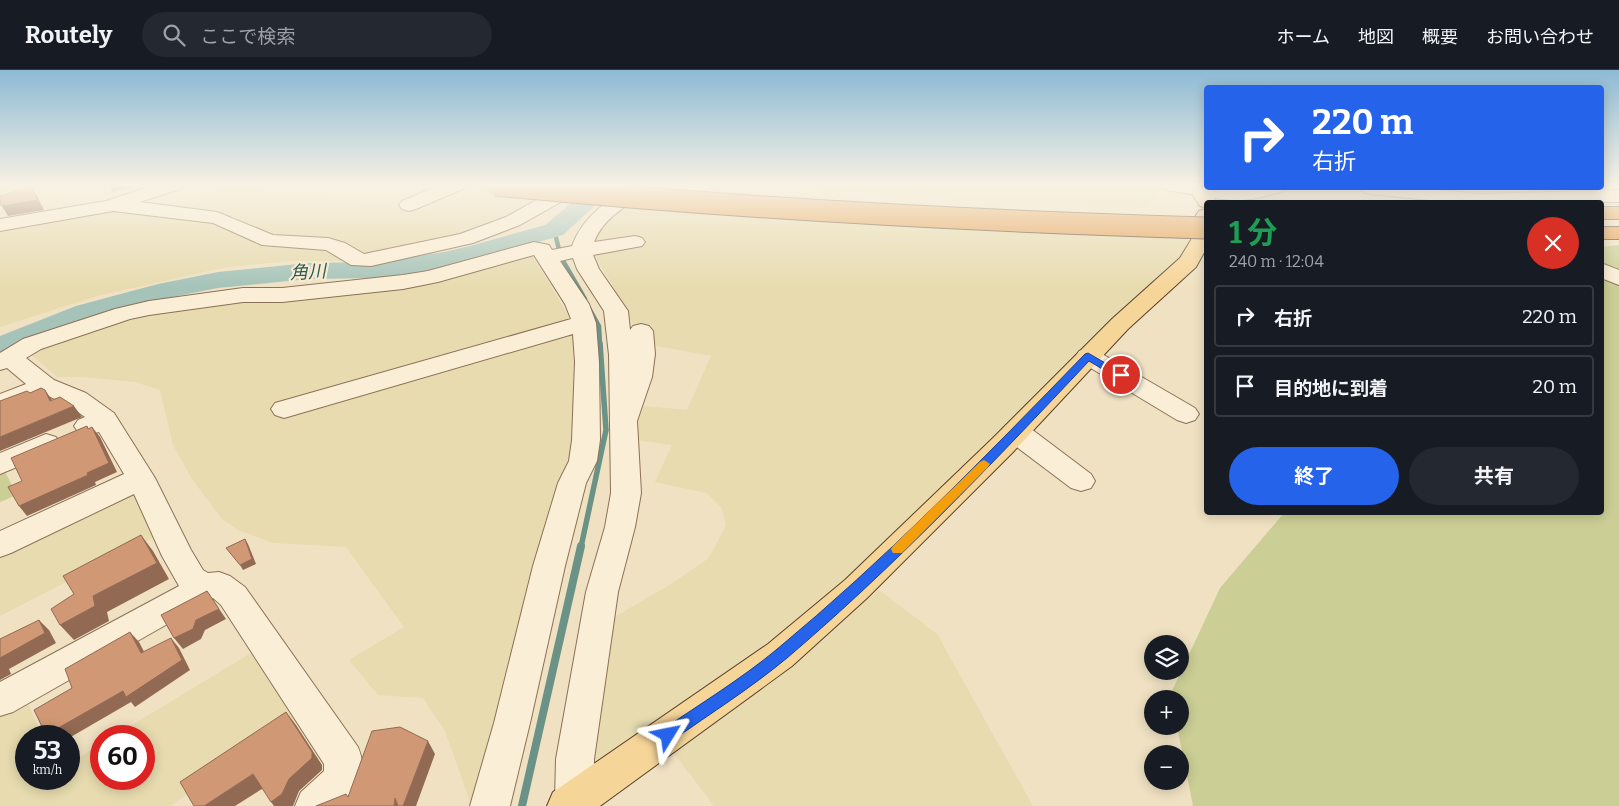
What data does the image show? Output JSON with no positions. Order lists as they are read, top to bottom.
{
  "water": ["角川"],
  "page": {
    "header": "Routely",
    "search": "ここで検索",
    "nav": [
      "ホーム",
      "地図",
      "概要",
      "お問い合わせ"
    ],
    "turn": ["220 m", "右折"],
    "heading": ["1 分", "240 m · 12:04"],
    "list": [
      {
        "name": "右折",
        "value": "220 m"
      },
      {
        "name": "目的地に到着",
        "value": "20 m"
      }
    ],
    "buttons": ["終了", "共有"],
    "map_buttons": ["+", "−"],
    "speed": "53 km/h",
    "limit": "60"
  }
}
